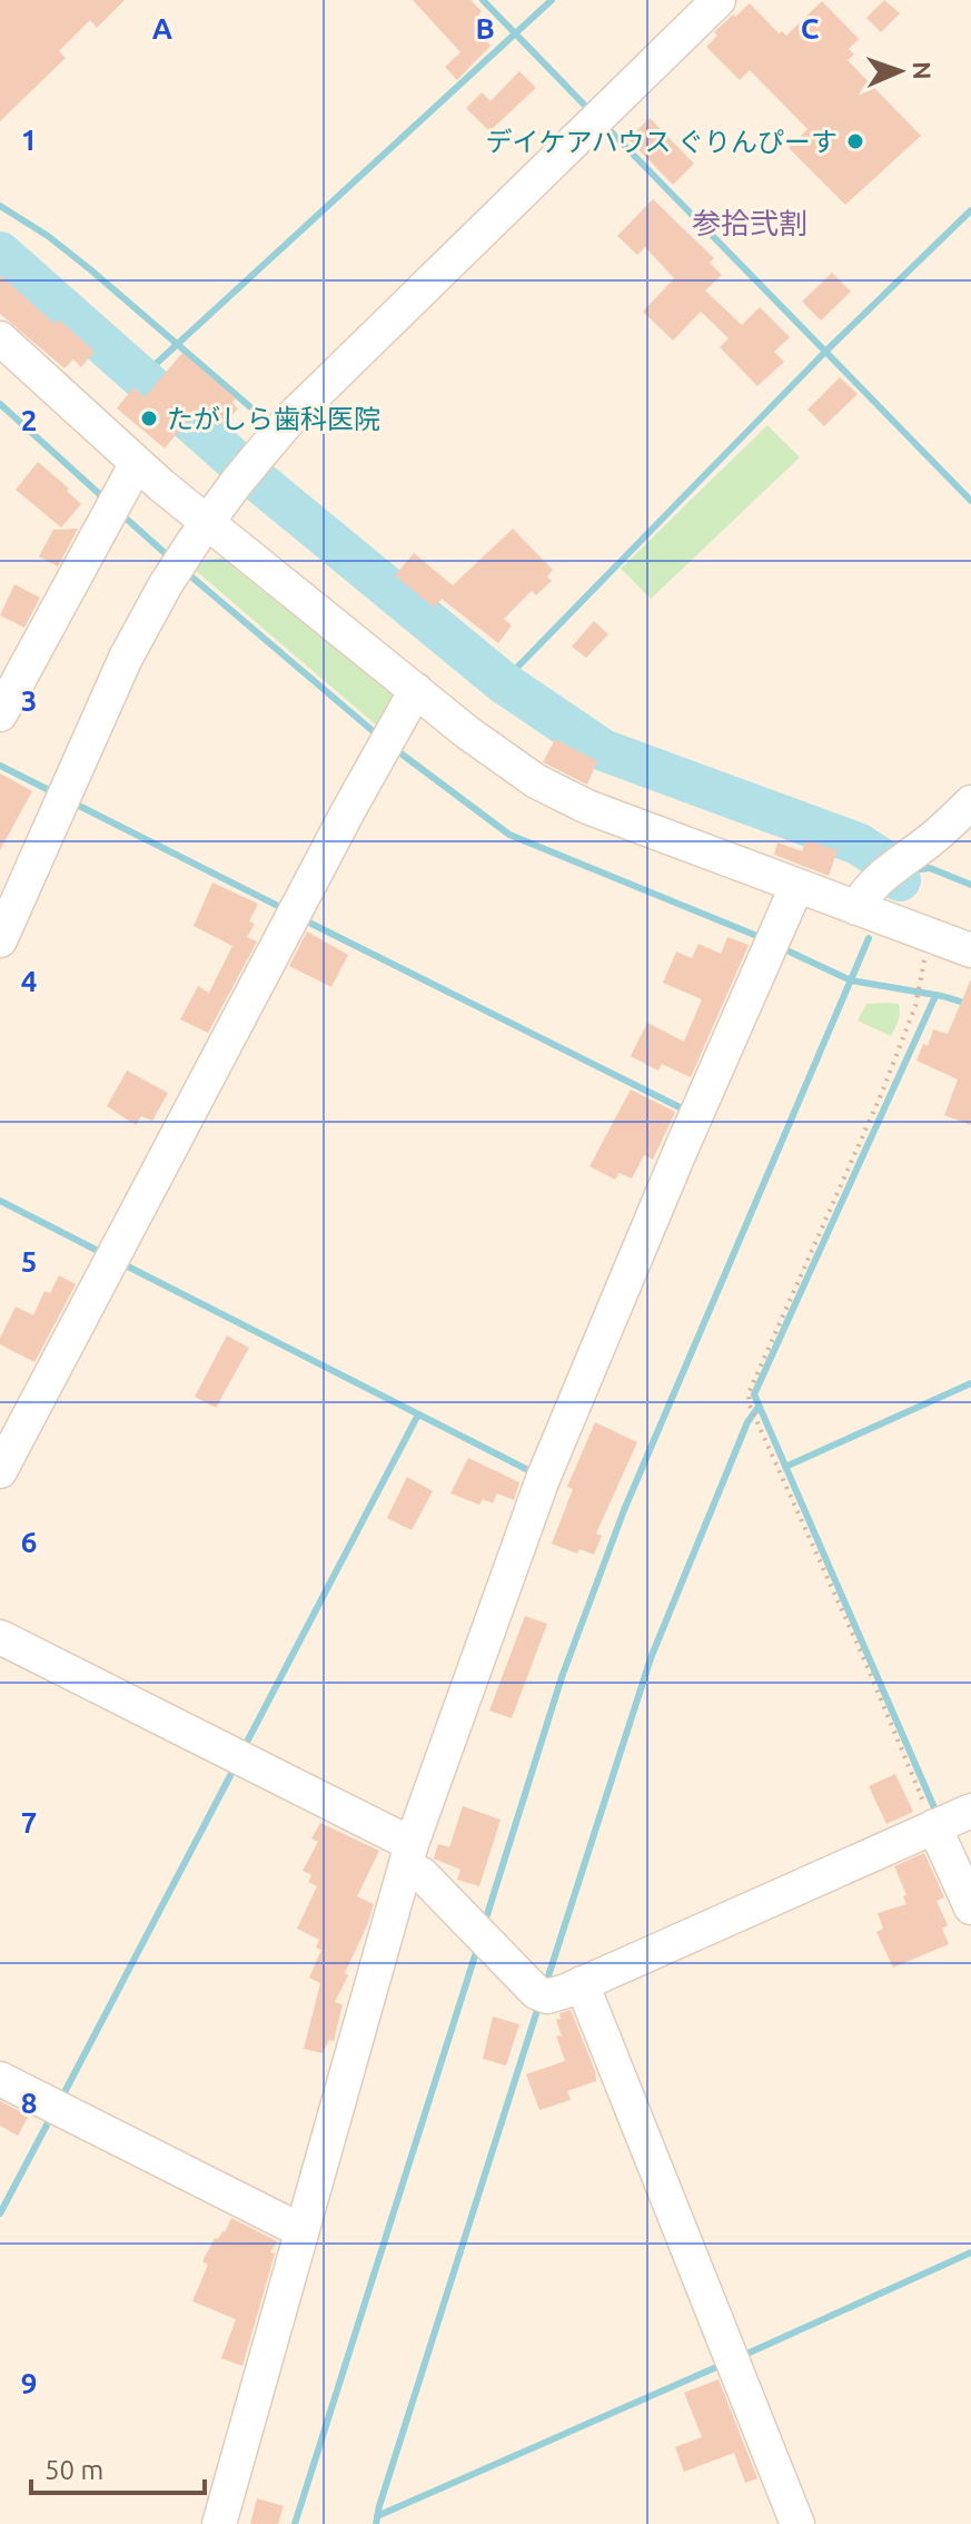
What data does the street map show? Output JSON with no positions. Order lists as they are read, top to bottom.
{
  "districts": ["参拾弐割"],
  "places": ["デイケアハウス ぐりんぴーす", "たがしら歯科医院"],
  "scale_bar": "50 m",
  "north": "right",
  "grid": {
    "columns": ["A", "B", "C"],
    "rows": [
      "1",
      "2",
      "3",
      "4",
      "5",
      "6",
      "7",
      "8",
      "9"
    ]
  }
}
